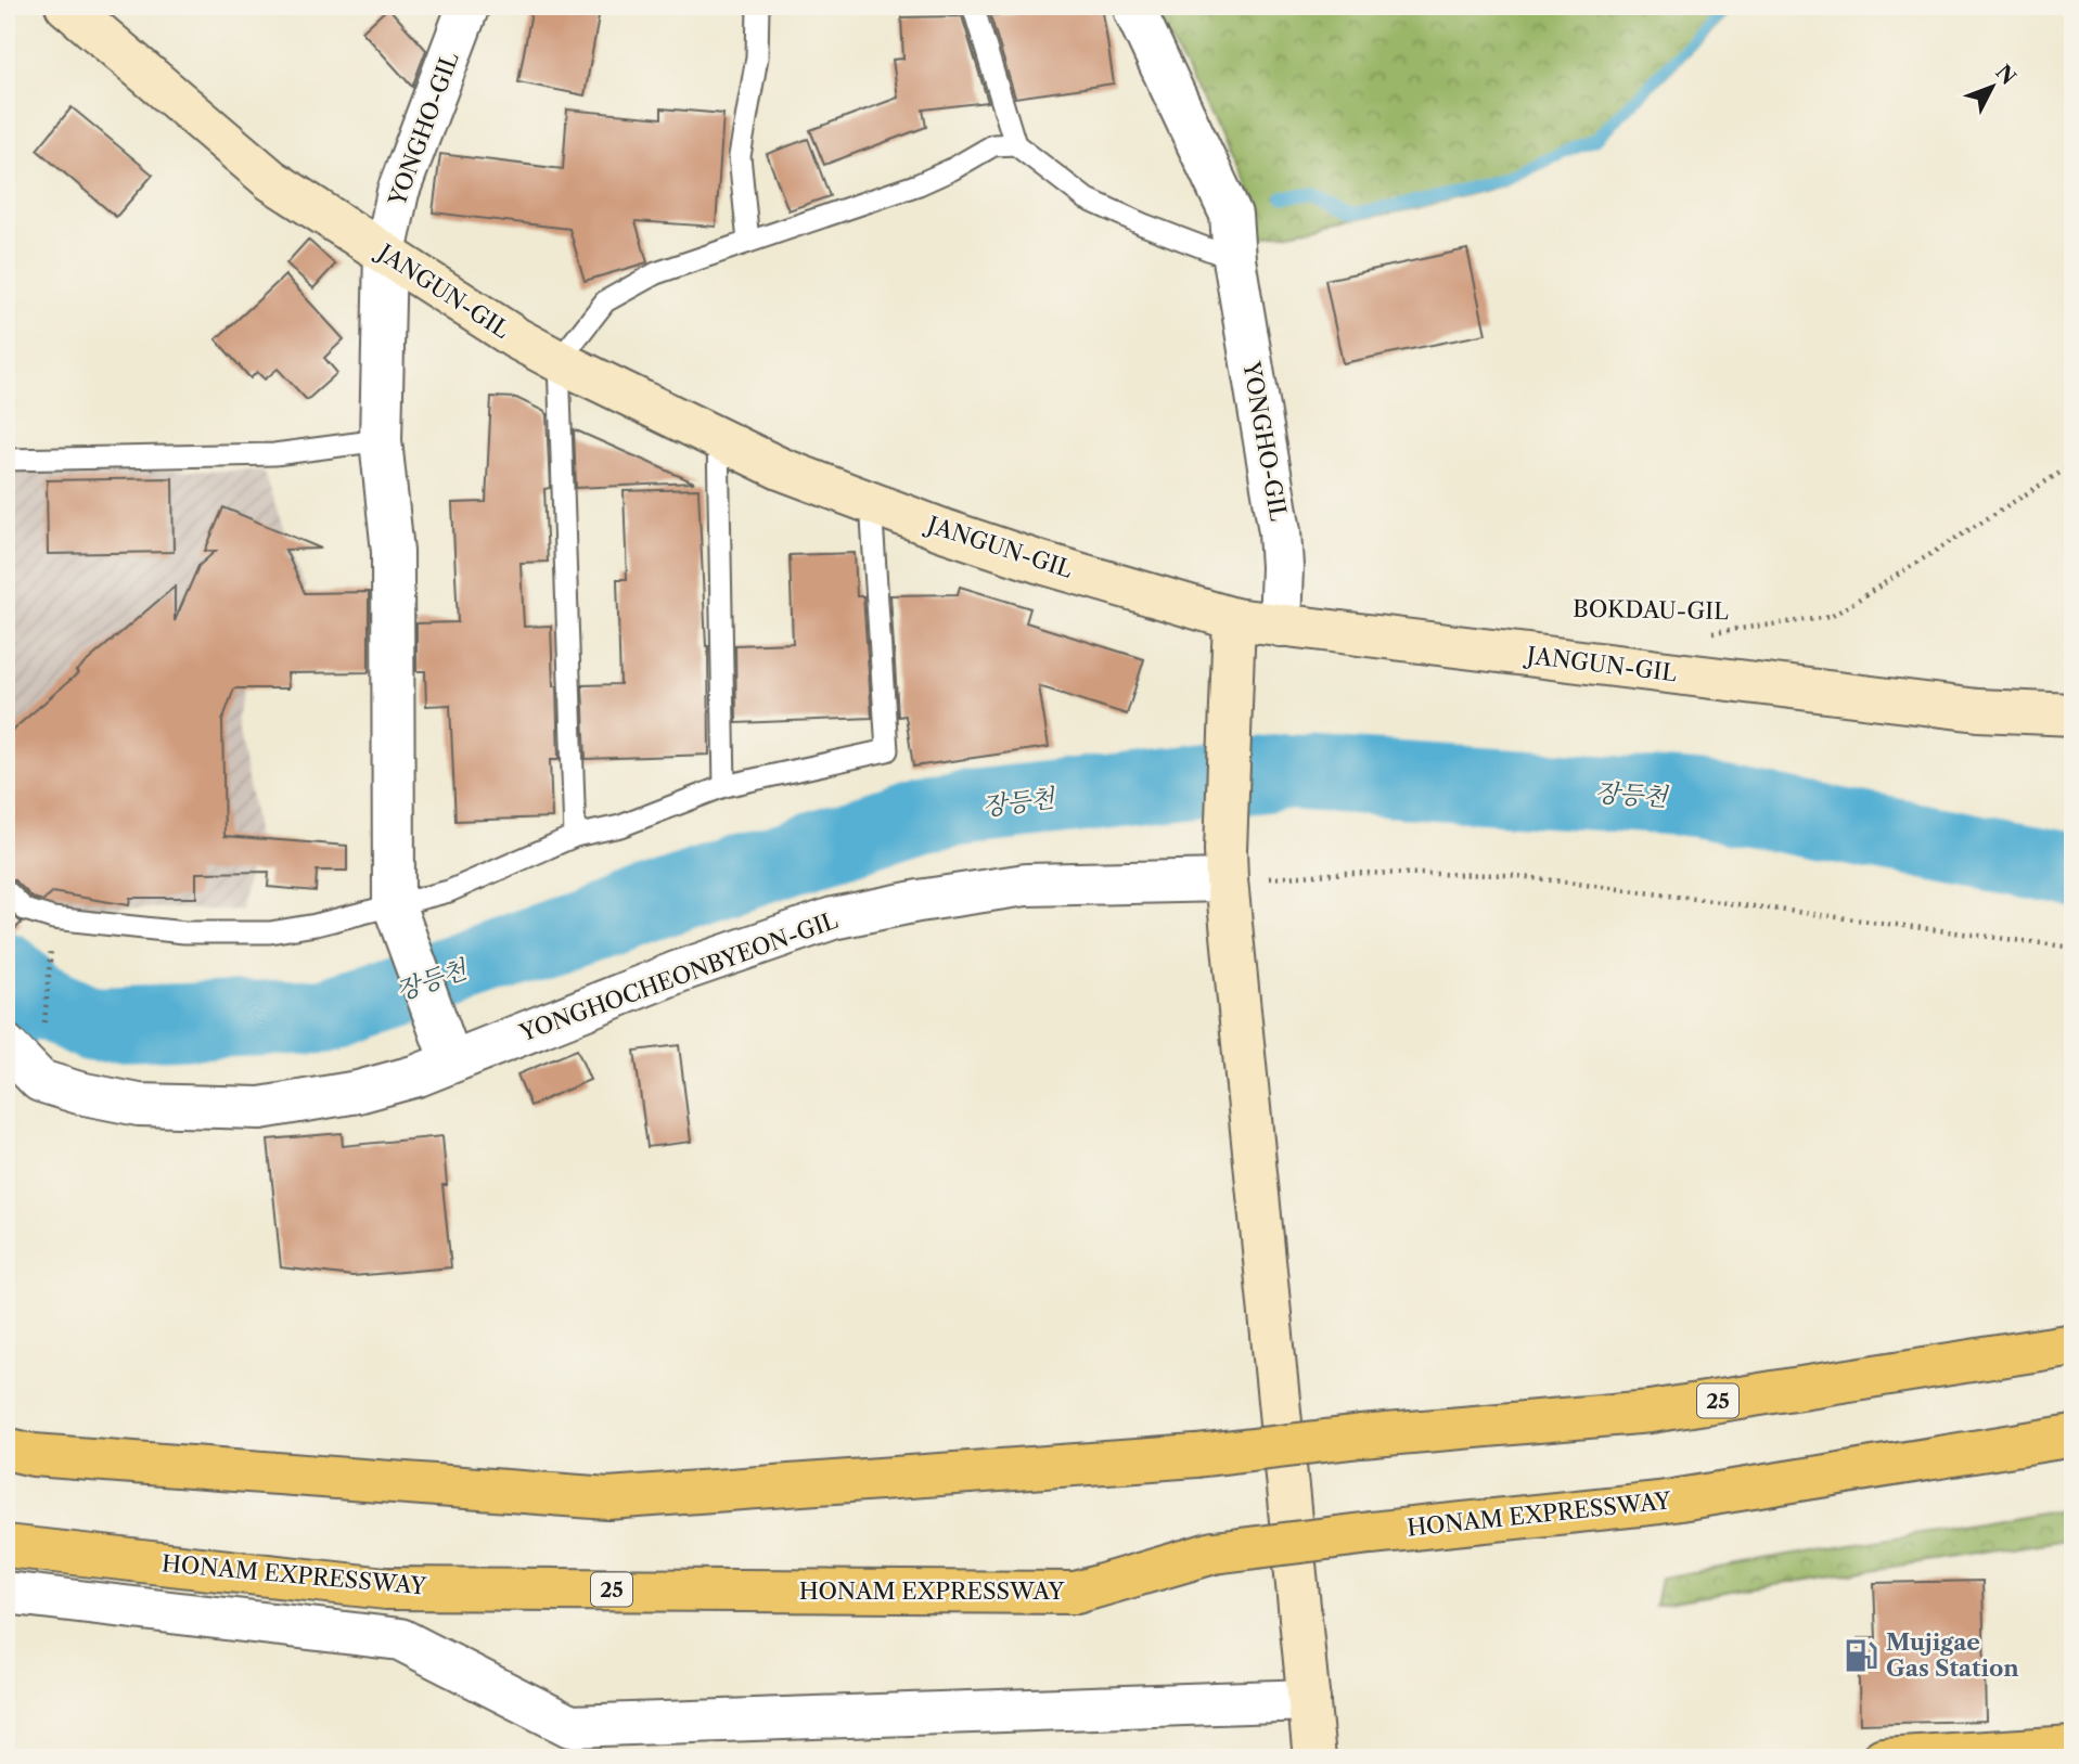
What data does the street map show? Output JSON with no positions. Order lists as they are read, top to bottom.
{
  "streets": {
    "main road": ["25", "HONAM EXPRESSWAY"],
    "street": ["YONGHO-GIL", "JANGUN-GIL", "YONGHOCHEONBYEON-GIL"],
    "path": ["BOKDAU-GIL"]
  },
  "crossings": [
    ["YONGHO-GIL", "JANGUN-GIL"]
  ],
  "water": ["장등천"],
  "places": {
    "fuel station": ["Mujigae Gas Station"]
  },
  "north": "top right"
}
